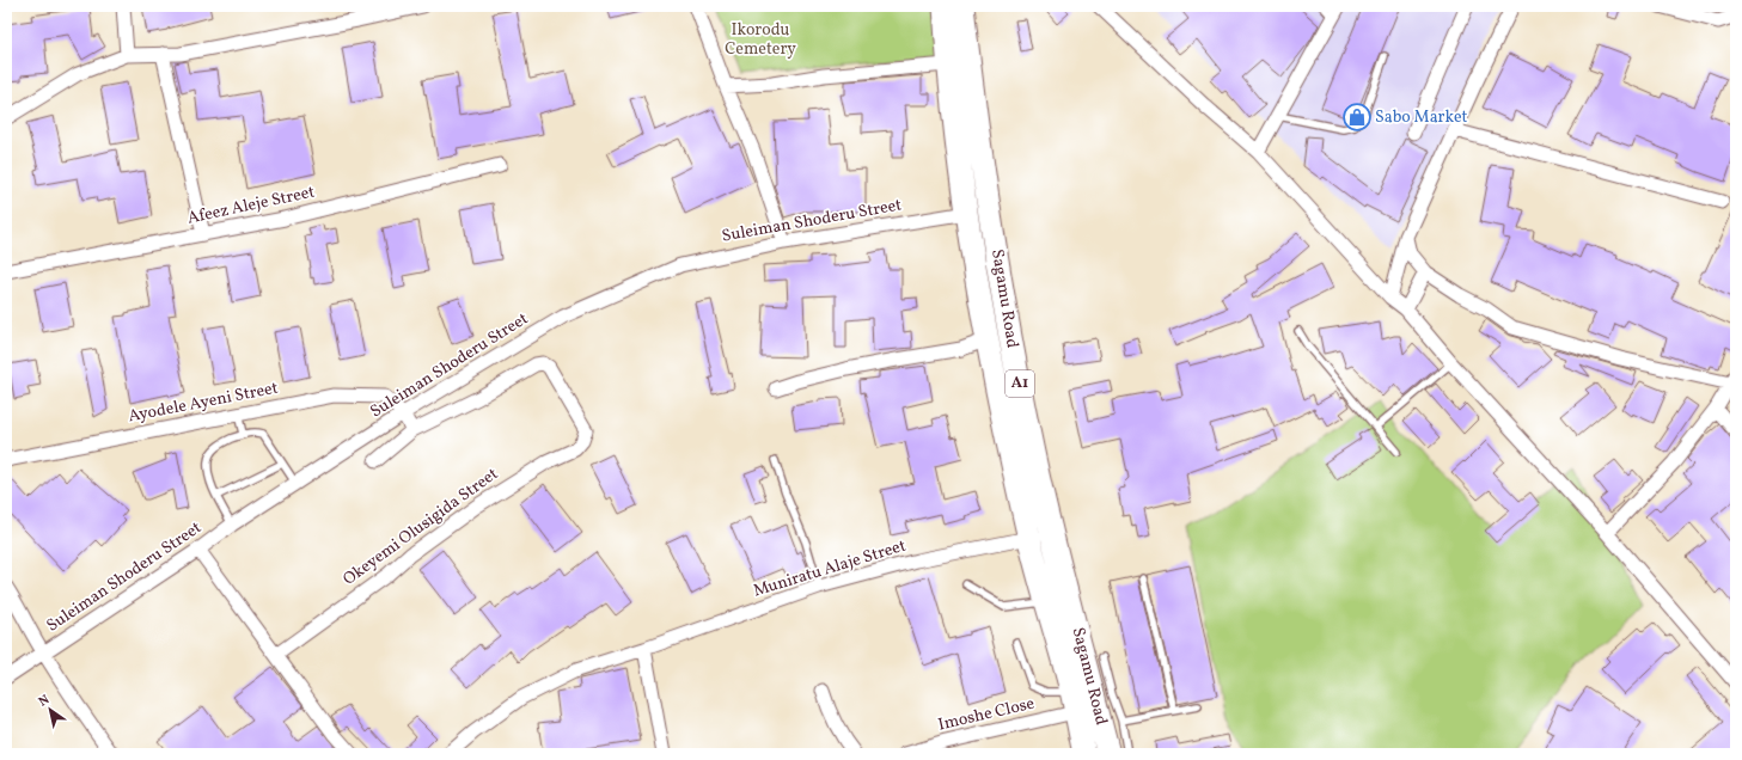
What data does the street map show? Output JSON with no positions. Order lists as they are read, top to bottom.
{
  "streets": {
    "highway": ["Sagamu Road", "A1"],
    "street": [
      "Afeez Aleje Street",
      "Suleiman Shoderu Street",
      "Ayodele Ayeni Street",
      "Okeyemi Olusigida Street",
      "Muniratu Alaje Street",
      "Imoshe Close"
    ]
  },
  "crossings": [
    ["Suleiman Shoderu Street", "Sagamu Road"],
    ["Suleiman Shoderu Street", "Ayodele Ayeni Street"],
    ["Sagamu Road", "Muniratu Alaje Street"],
    ["Sagamu Road", "Imoshe Close"],
    ["Ayodele Ayeni Street", "Okeyemi Olusigida Street"]
  ],
  "parks": ["Ikorodu Cemetery"],
  "places": {
    "shop": ["Sabo Market"]
  },
  "north": "top left"
}
